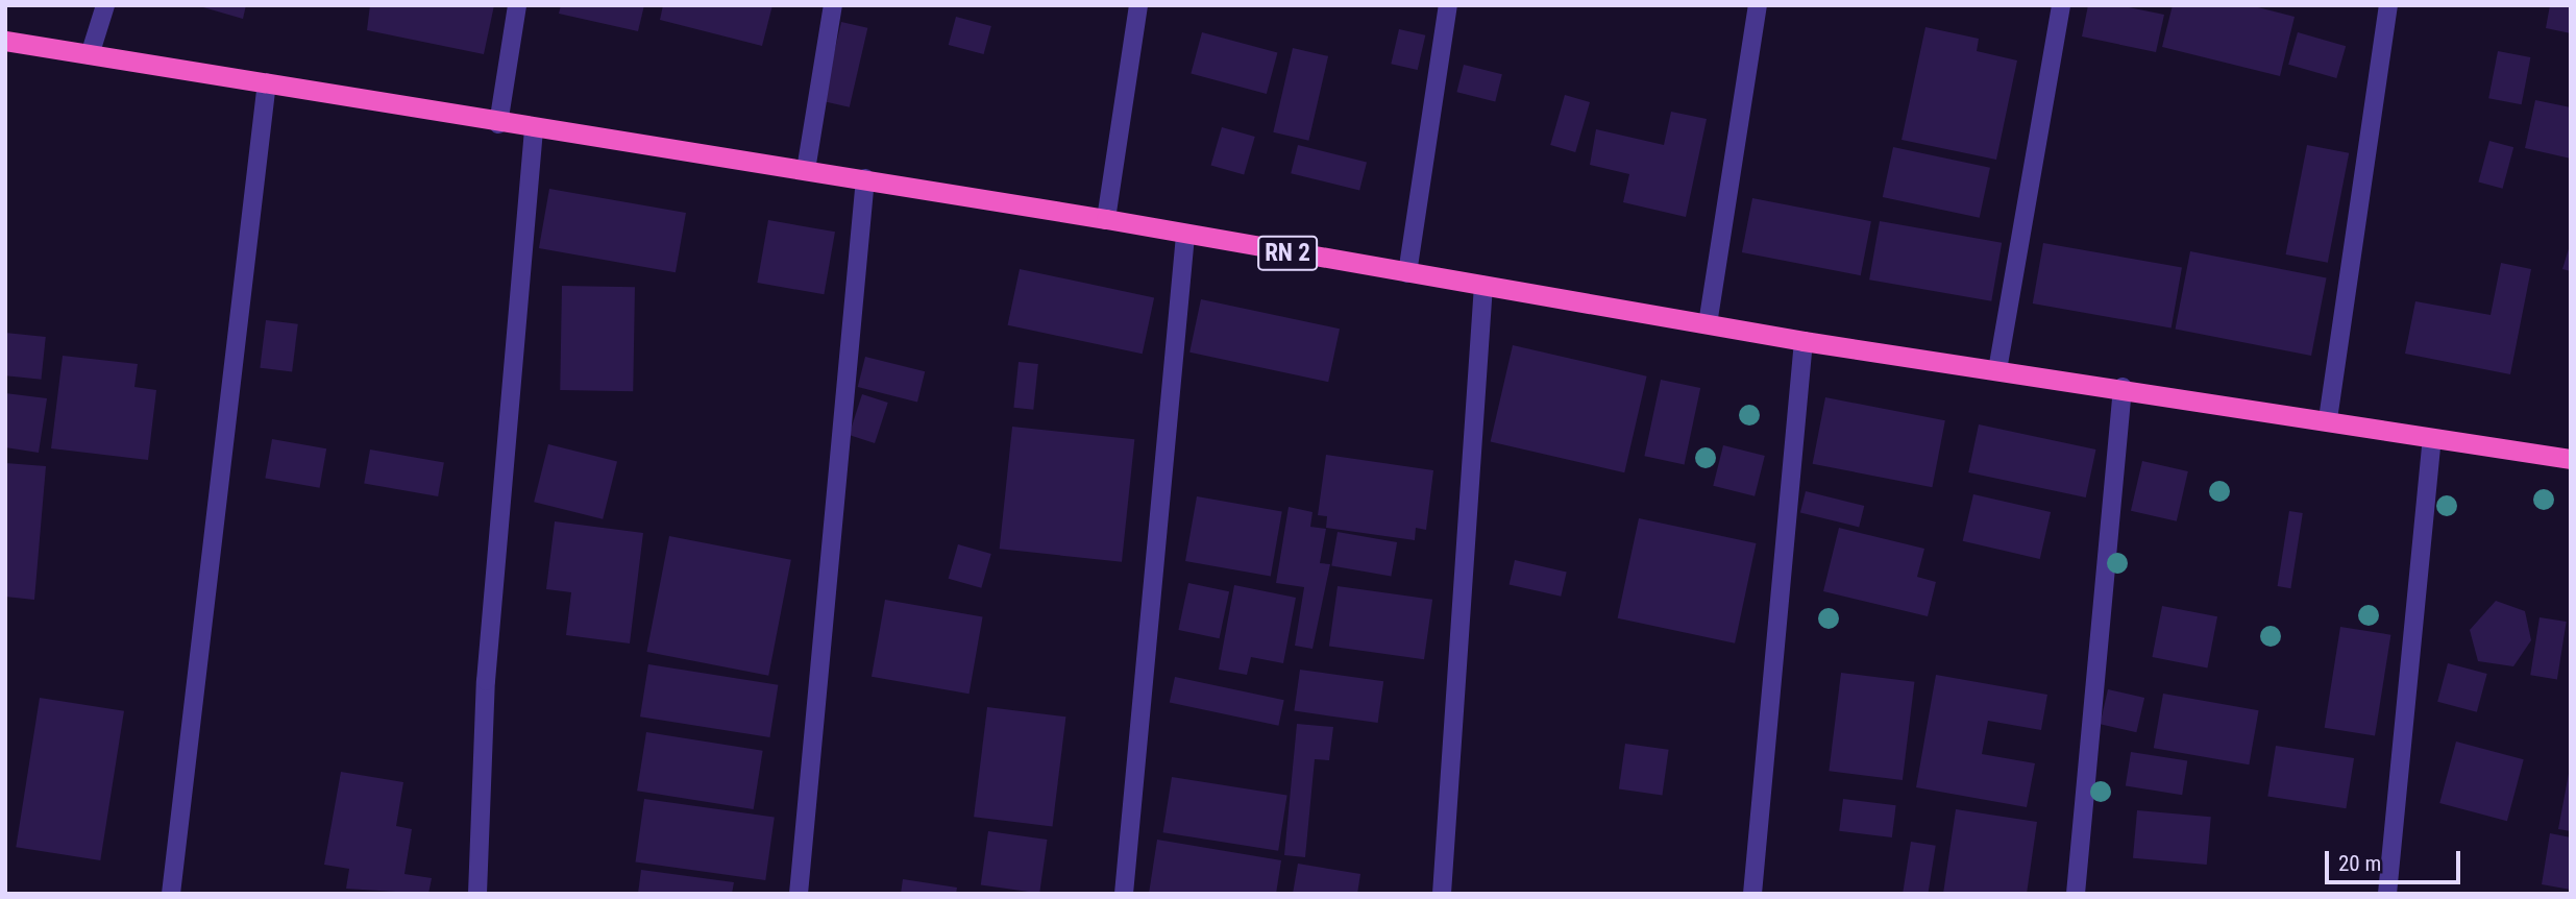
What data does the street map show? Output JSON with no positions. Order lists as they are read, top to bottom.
{
  "streets": {
    "highway": ["RN 2"]
  },
  "scale_bar": "20 m"
}
